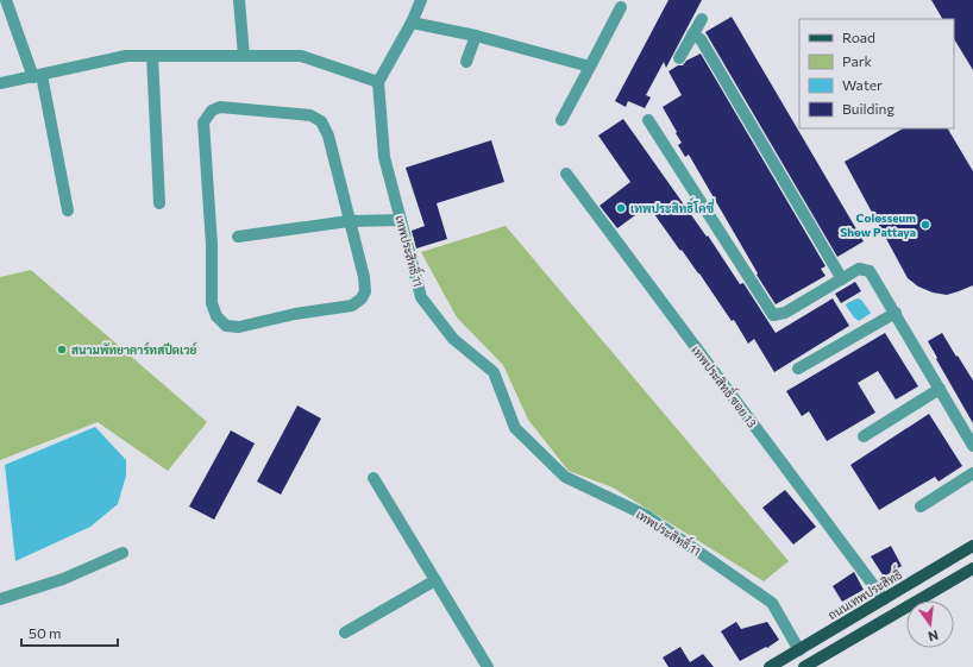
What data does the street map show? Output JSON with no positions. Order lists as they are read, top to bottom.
{
  "streets": {
    "main road": ["ถนนเทพประสิทธิ์"],
    "street": ["เทพประสิทธิ์ 11", "เทพประสิทธิ์ ซอย 13"]
  },
  "crossings": [
    ["เทพประสิทธิ์ 11", "ถนนเทพประสิทธิ์"],
    ["เทพประสิทธิ์ ซอย 13", "ถนนเทพประสิทธิ์"]
  ],
  "places": ["เทพประสิทธิ์โคซี่", "Colosseum Show Pattaya", "สนามพัทยาคาร์ทสปีดเวย์"],
  "legend": [
    "Road",
    "Park",
    "Water",
    "Building"
  ],
  "scale_bar": "50 m",
  "north": "bottom"
}
